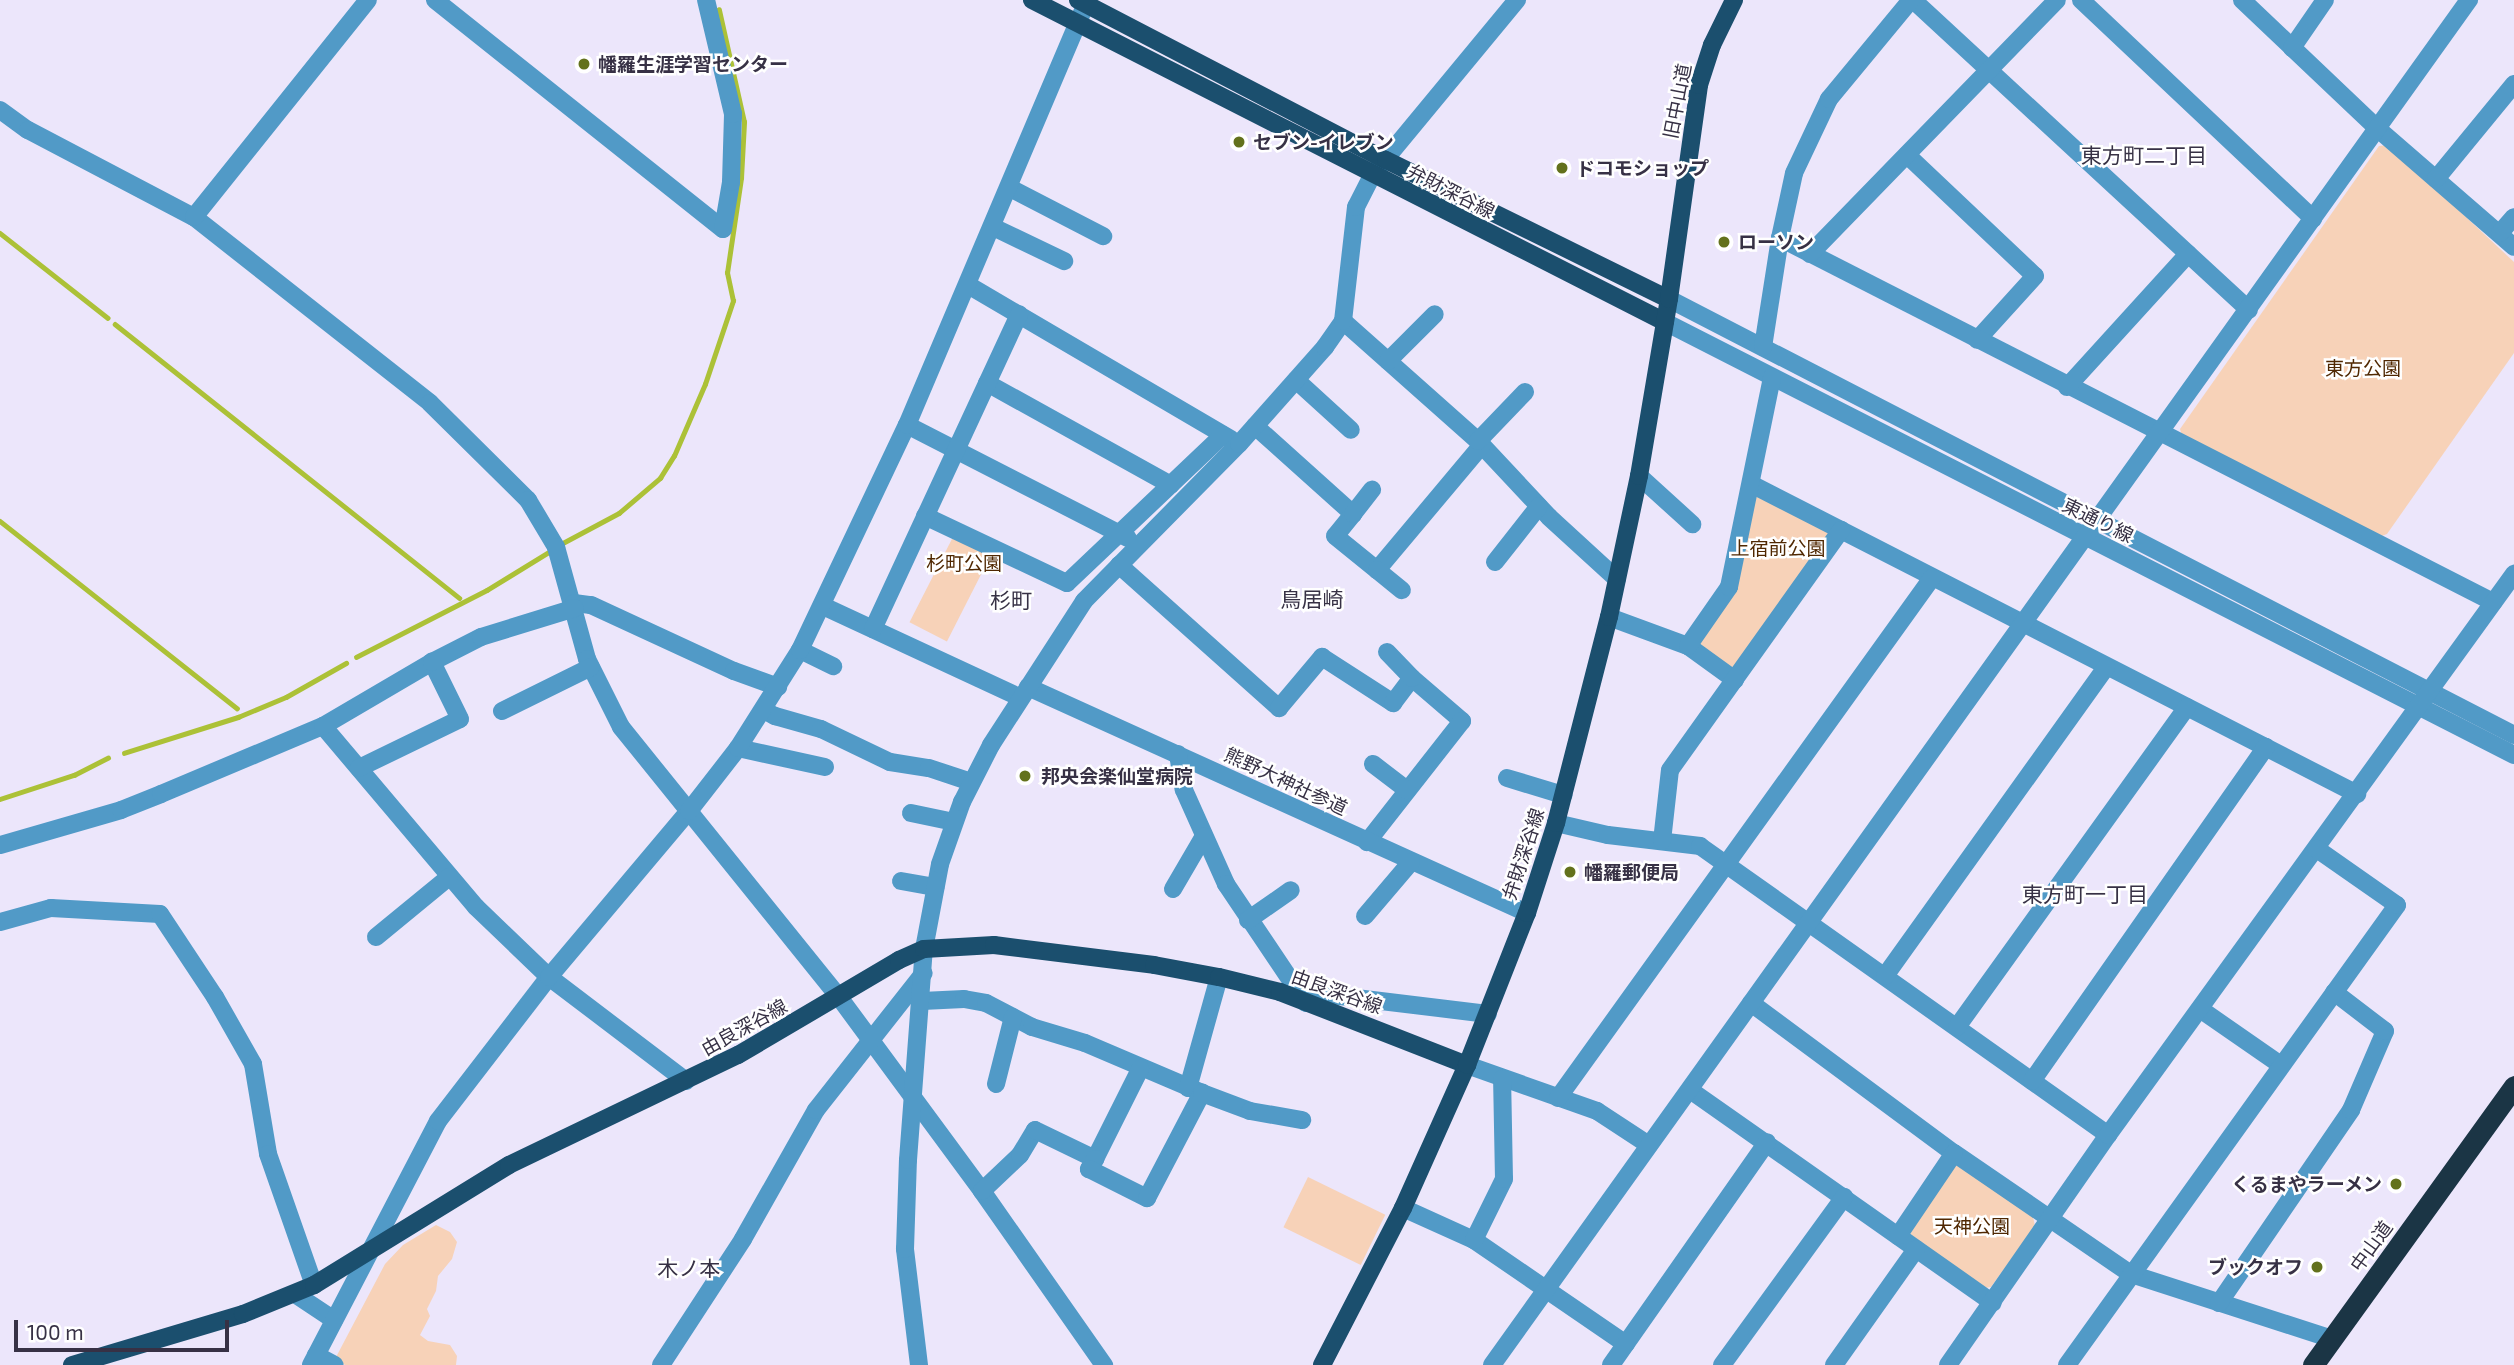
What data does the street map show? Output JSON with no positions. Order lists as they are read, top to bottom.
{
  "streets": {
    "highway": ["中山道"],
    "main road": ["旧中山道", "弁財深谷線", "由良深谷線"],
    "street": ["東通り線", "熊野大神社参道"]
  },
  "crossings": [
    ["旧中山道", "弁財深谷線"],
    ["旧中山道", "東通り線"],
    ["弁財深谷線", "東通り線"],
    ["弁財深谷線", "熊野大神社参道"],
    ["弁財深谷線", "由良深谷線"]
  ],
  "districts": [
    "東方町二丁目",
    "鳥居崎",
    "杉町",
    "東方町一丁目",
    "木ノ本"
  ],
  "parks": [
    "東方公園",
    "上宿前公園",
    "杉町公園",
    "天神公園"
  ],
  "places": [
    "幡羅生涯学習センター",
    "セブン-イレブン",
    "ドコモショップ",
    "ローソン",
    "邦央会楽仙堂病院",
    "幡羅郵便局",
    "くるまやラーメン",
    "ブックオフ"
  ],
  "scale_bar": "100 m"
}
